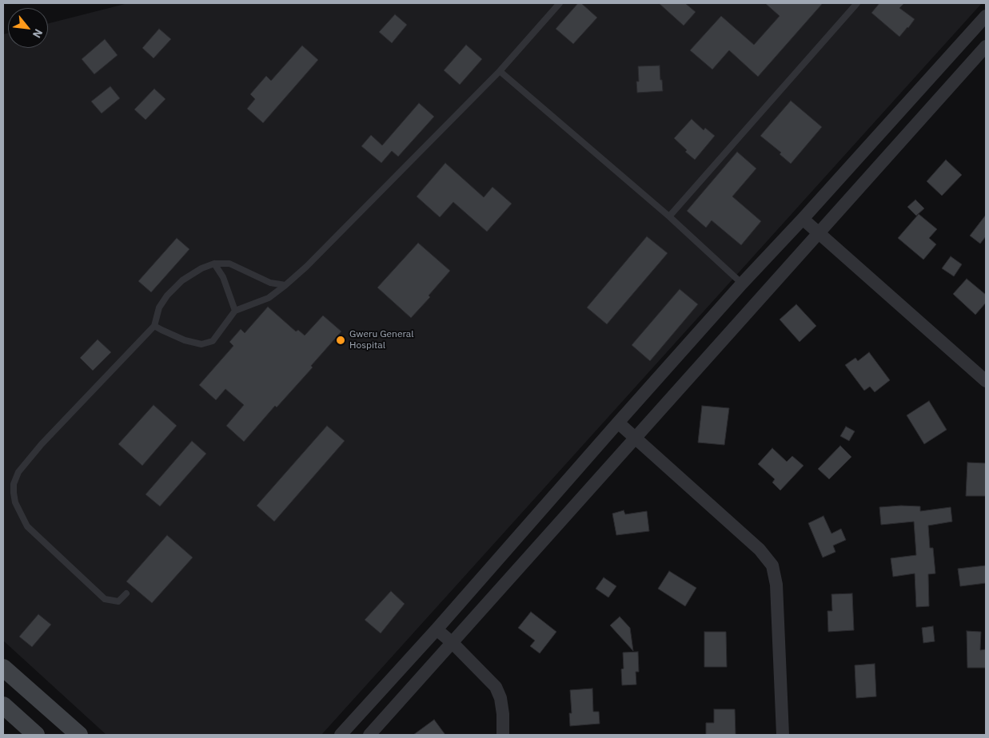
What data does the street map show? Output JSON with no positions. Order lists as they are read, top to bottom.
{
  "places": ["Gweru General Hospital"],
  "north": "bottom right"
}
